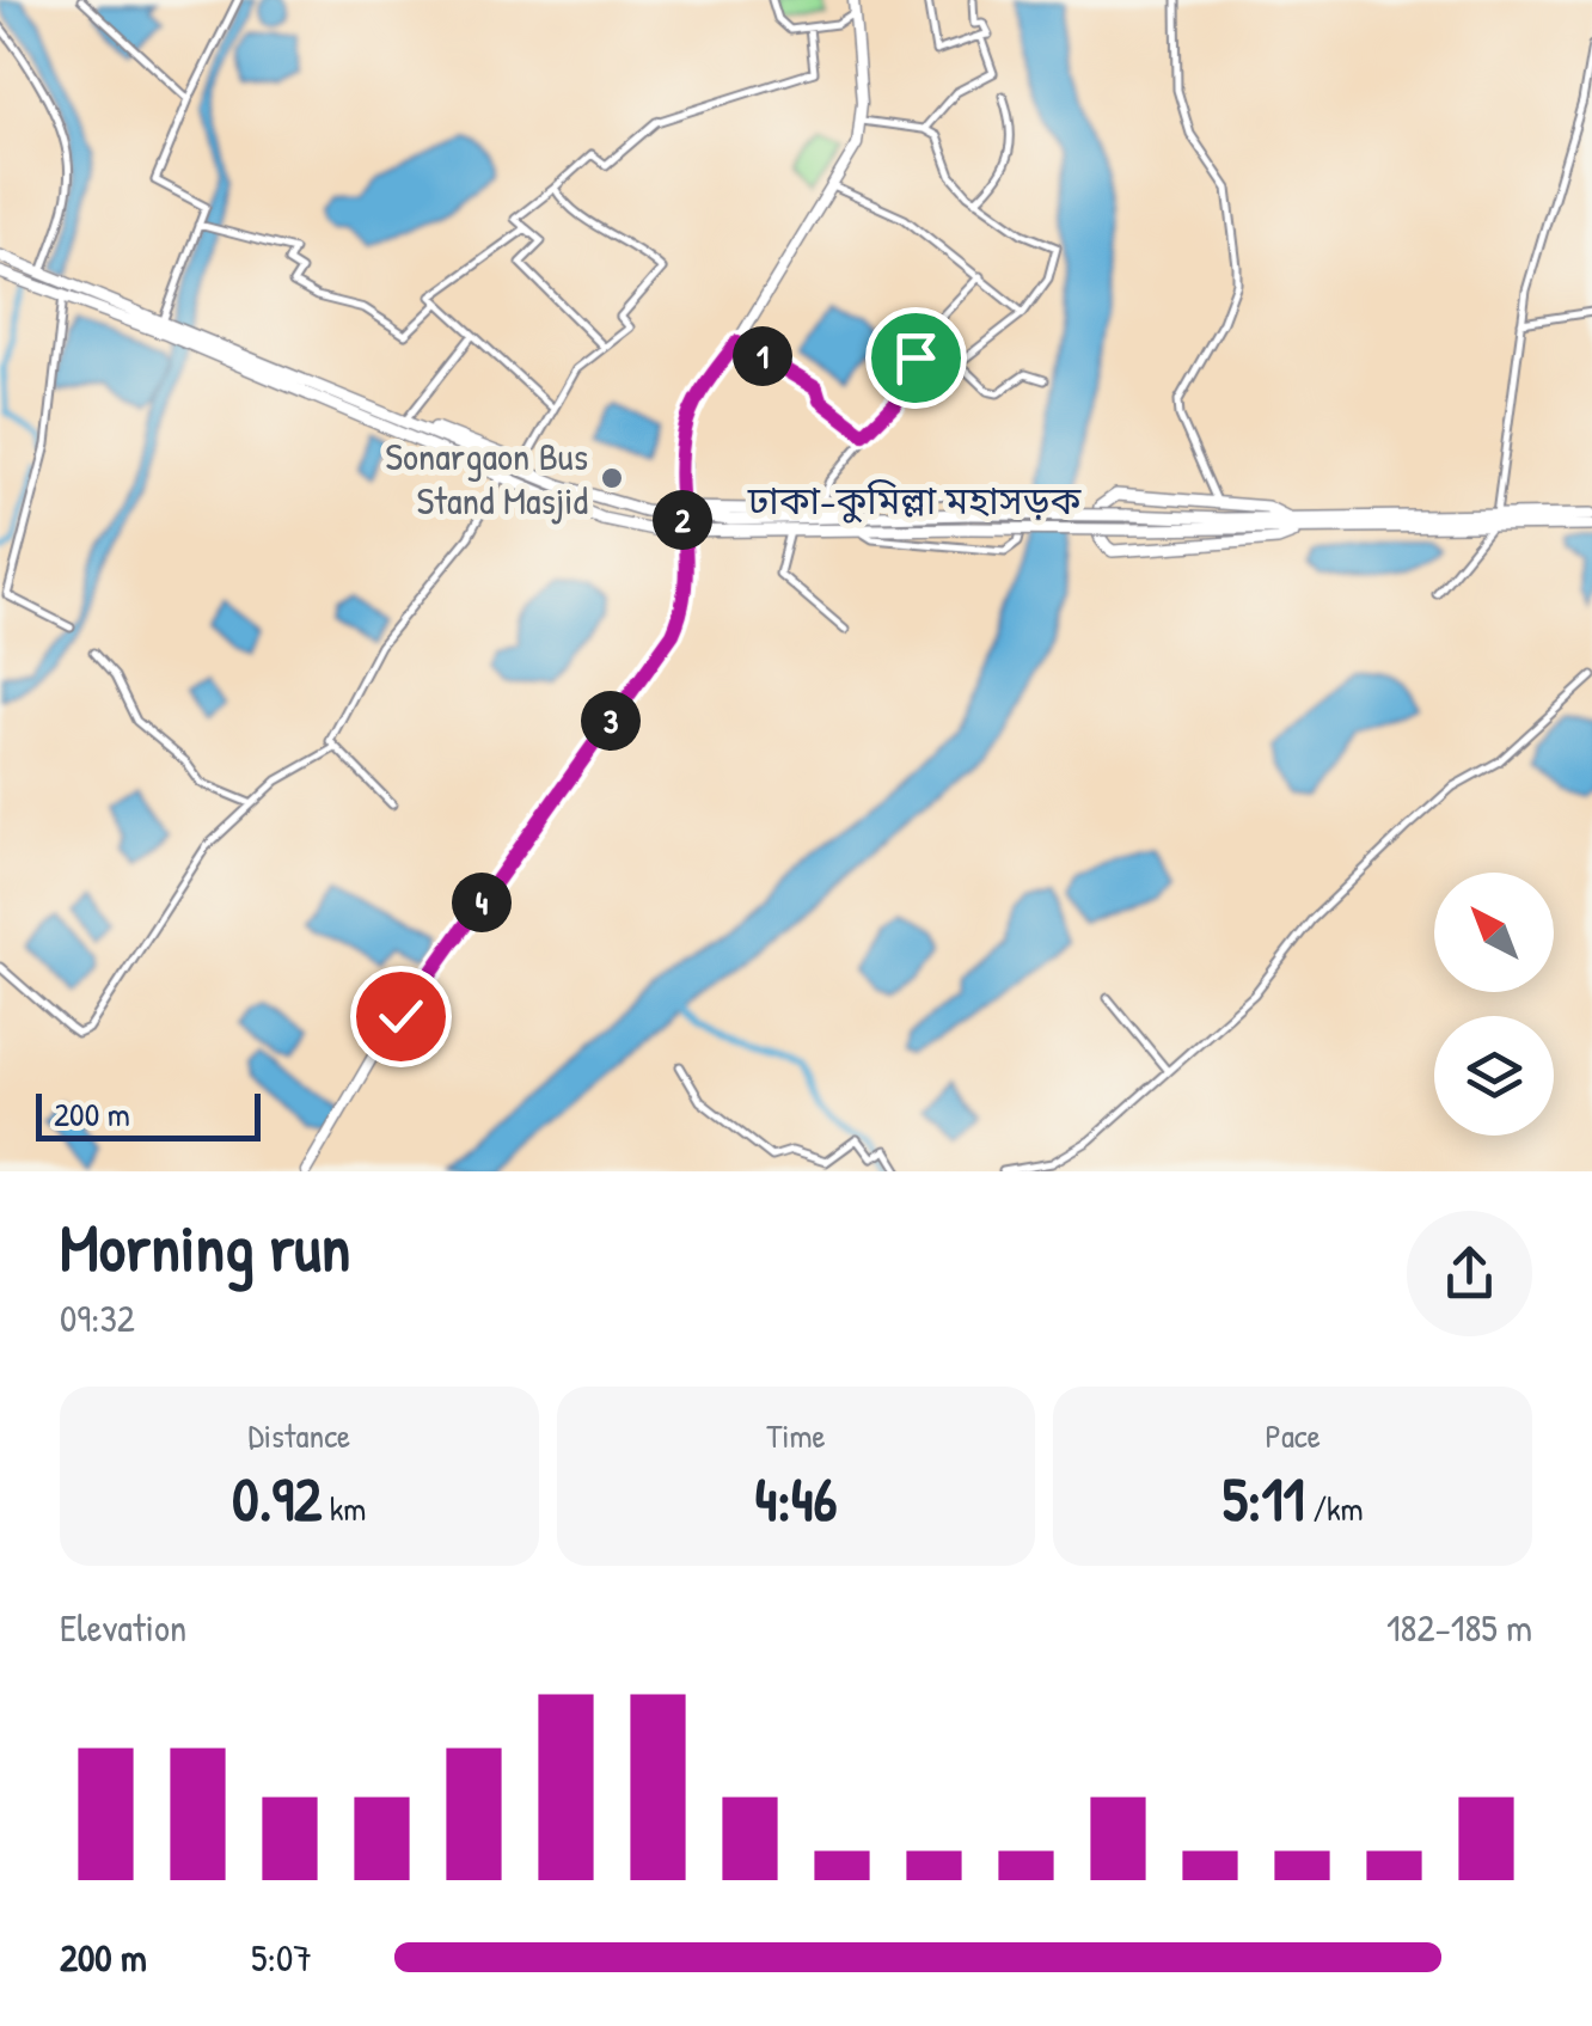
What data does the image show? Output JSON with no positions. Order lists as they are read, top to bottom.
{
  "streets": {
    "highway": ["ঢাকা–কুমিল্লা মহাসড়ক"]
  },
  "places": ["Sonargaon Bus Stand Masjid"],
  "scale_bar": "200 m",
  "north": "top left",
  "page": {
    "pins": [
      "1",
      "2",
      "3",
      "4"
    ],
    "scale": "200 m",
    "heading": ["Morning run", "09:32"],
    "stats": [
      ["Distance", "0.92 km"],
      ["Time", "4:46"],
      ["Pace", "5:11 /km"]
    ],
    "chart": ["Elevation", "182–185 m"],
    "list": [
      {
        "name": "200 m",
        "note": "5:07"
      }
    ]
  }
}
